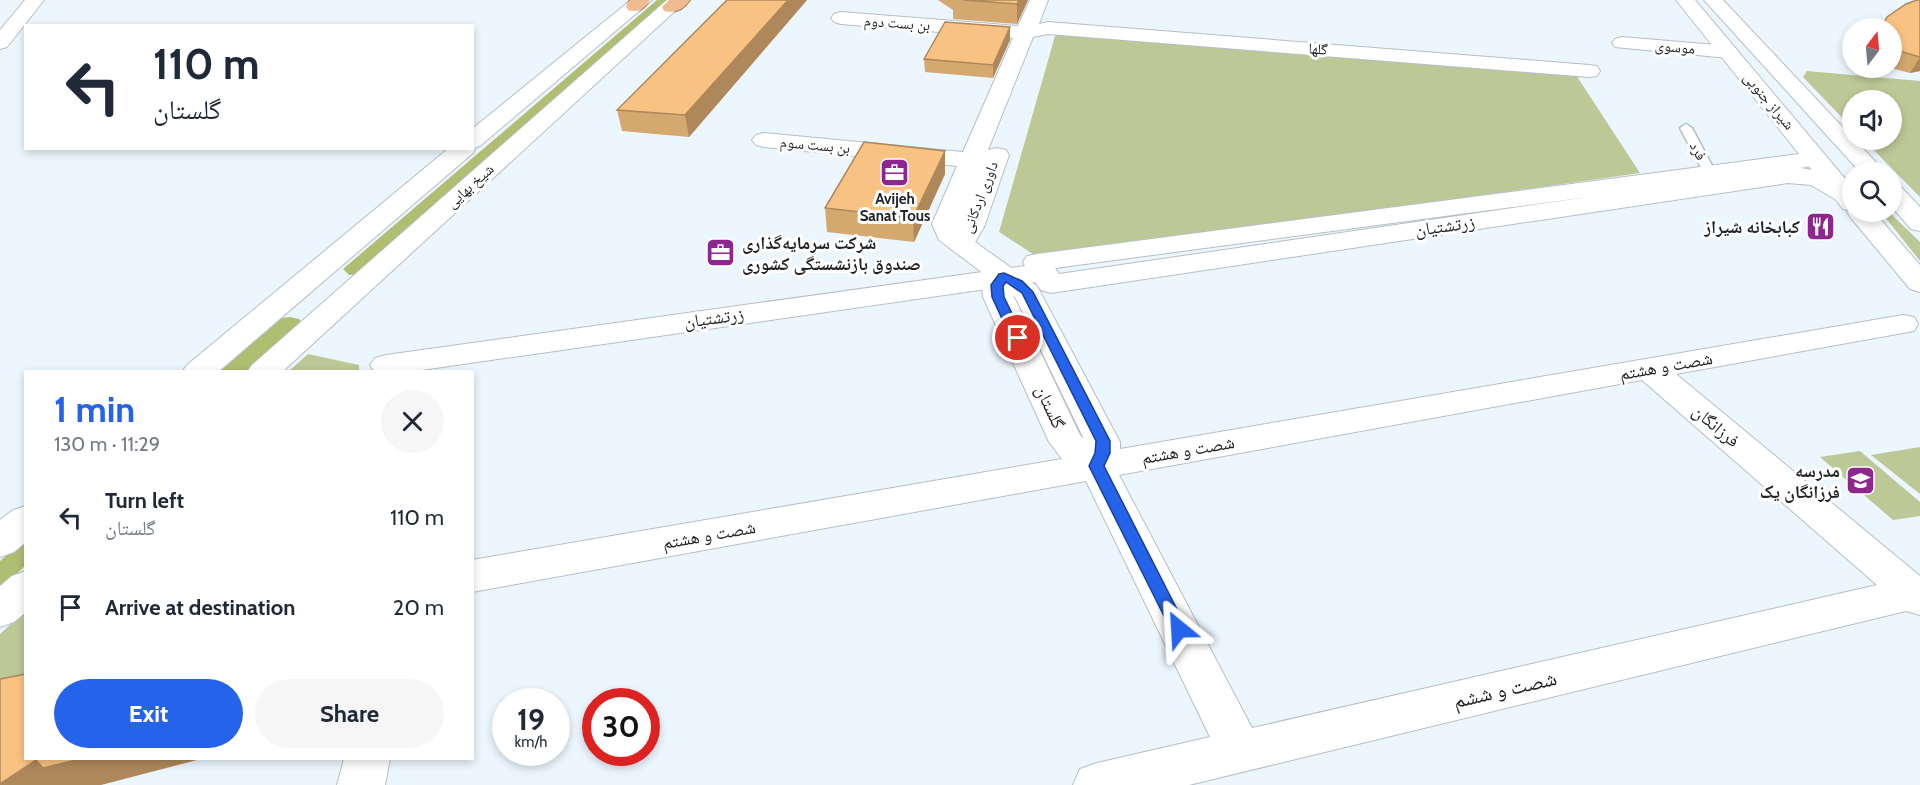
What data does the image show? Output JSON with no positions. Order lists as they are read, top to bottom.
{
  "streets": {
    "street": [
      "بن بست دوم",
      "موسوی",
      "گلها",
      "شیراز جنوبی",
      "بن بست سوم",
      "شیخ بهایی",
      "داوری اردکانی",
      "زرتشتیان",
      "شصت و هشتم",
      "گلستان",
      "فرزانگان",
      "شصت و ششم"
    ],
    "lane": ["فرد"]
  },
  "crossings": [
    ["بن بست دوم", "گلها"],
    ["بن بست دوم", "داوری اردکانی"],
    ["موسوی", "شیراز جنوبی"],
    ["گلها", "داوری اردکانی"],
    ["شیراز جنوبی", "زرتشتیان"],
    ["بن بست سوم", "داوری اردکانی"],
    ["فرد", "زرتشتیان"],
    ["داوری اردکانی", "زرتشتیان"],
    ["داوری اردکانی", "گلستان"],
    ["زرتشتیان", "گلستان"],
    ["شصت و هشتم", "گلستان"],
    ["شصت و هشتم", "فرزانگان"],
    ["گلستان", "شصت و ششم"],
    ["فرزانگان", "شصت و ششم"]
  ],
  "places": {
    "office": ["Avijeh Sanat Tous", "شرکت سرمایه‌گذاری صندوق بازنشستگی کشوری"],
    "restaurant": ["کبابخانه شیراز"],
    "school or university": ["مدرسه فرزانگان یک"]
  },
  "north": "top",
  "page": {
    "turn": ["110 m", "گلستان"],
    "heading": ["1 min", "130 m · 11:29"],
    "list": [
      {
        "name": "Turn left",
        "note": "گلستان",
        "value": "110 m"
      },
      {
        "name": "Arrive at destination",
        "value": "20 m"
      }
    ],
    "buttons": ["Exit", "Share"],
    "speed": "19 km/h",
    "limit": "30"
  }
}
